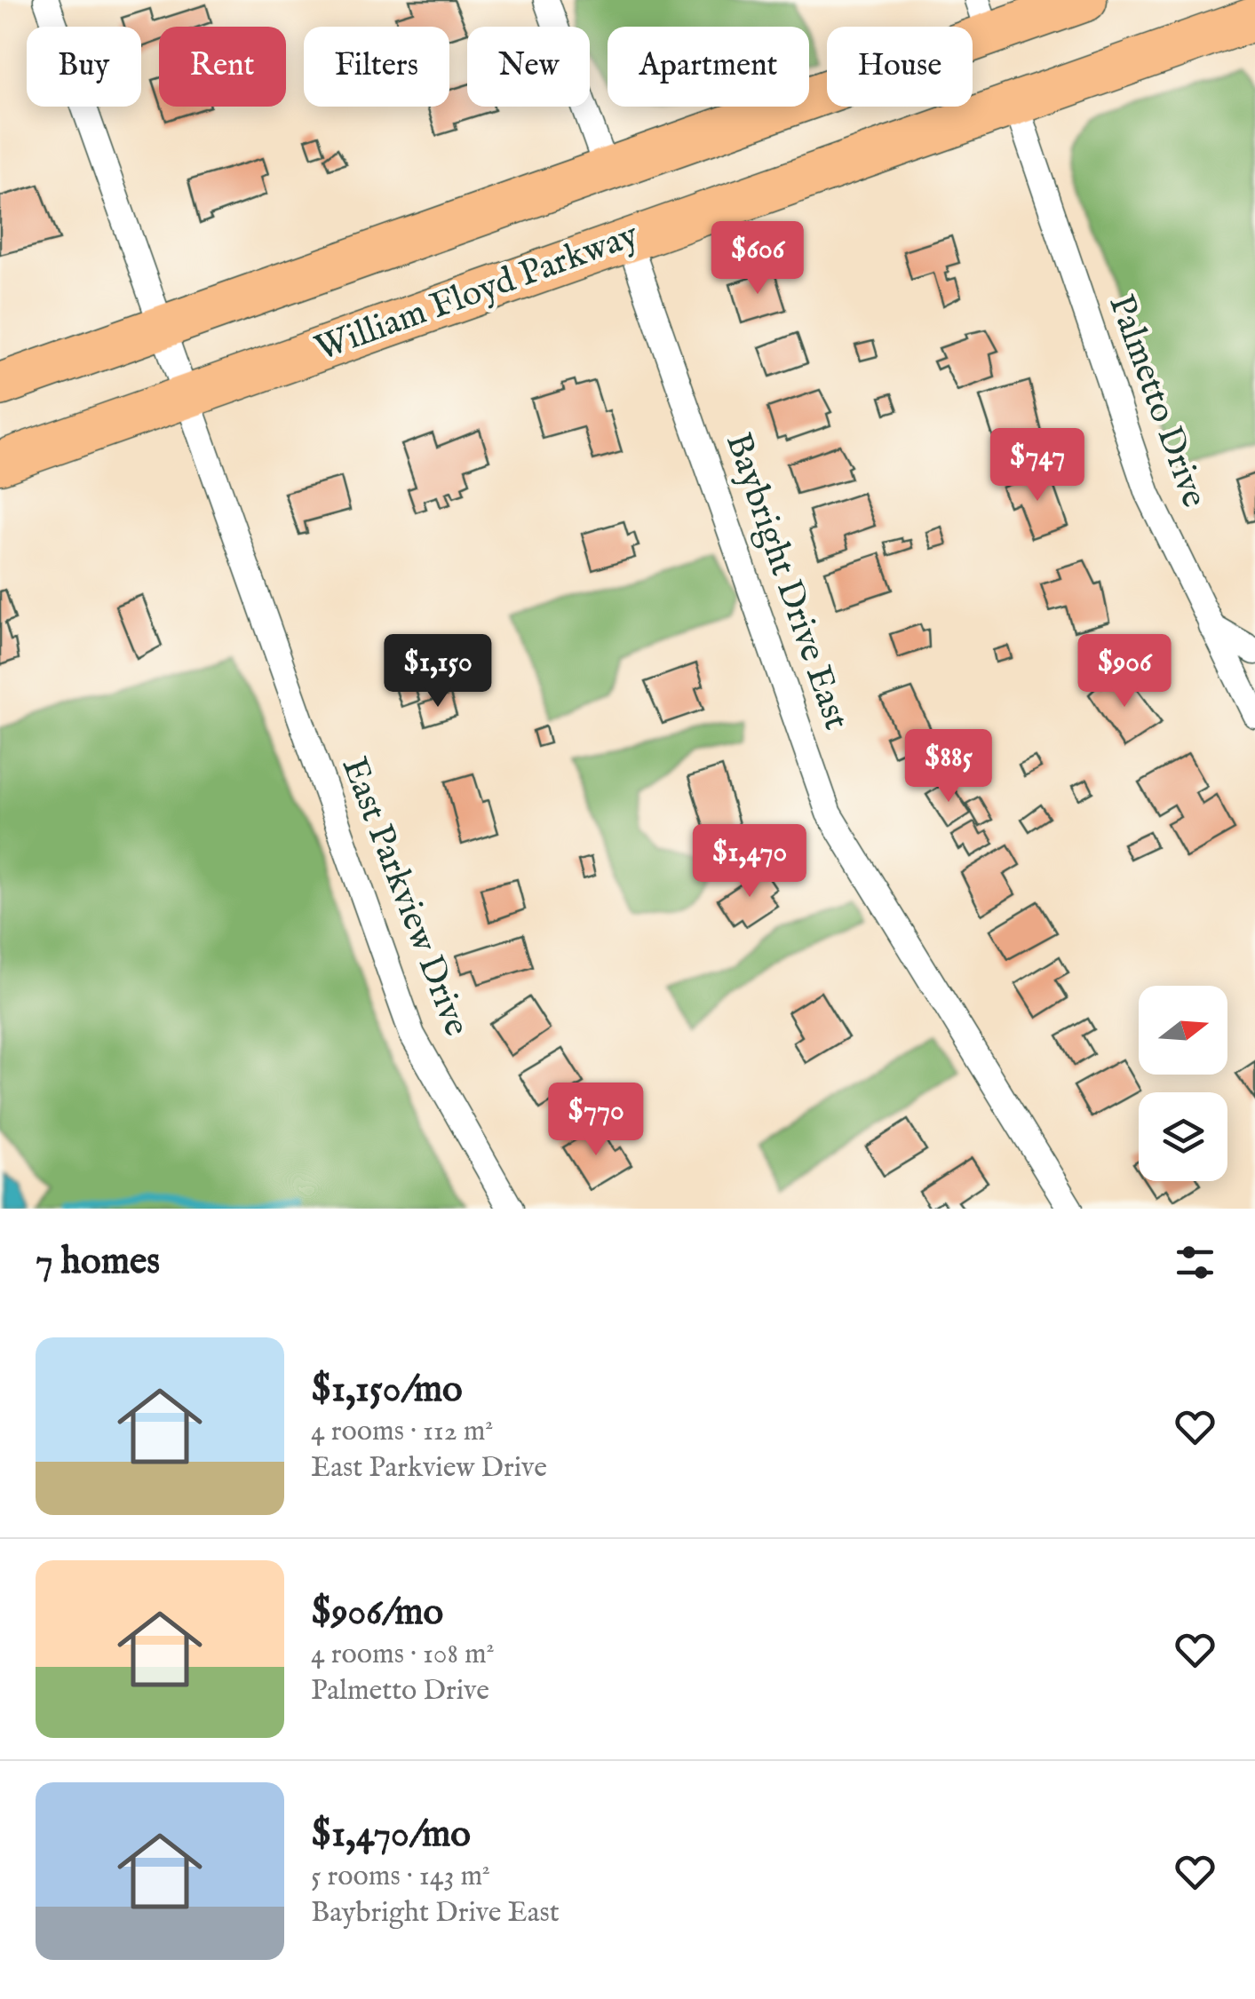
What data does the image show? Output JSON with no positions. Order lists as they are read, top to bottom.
{
  "streets": {
    "highway": ["William Floyd Parkway"],
    "street": ["Palmetto Drive", "Baybright Drive East", "East Parkview Drive"]
  },
  "crossings": [
    ["William Floyd Parkway", "Palmetto Drive"],
    ["William Floyd Parkway", "Baybright Drive East"],
    ["William Floyd Parkway", "East Parkview Drive"]
  ],
  "north": "right",
  "page": {
    "chip": [
      "Buy",
      "Rent",
      "Filters",
      "New",
      "Apartment",
      "House"
    ],
    "price": [
      "$606",
      "$747",
      "$1,150",
      "$906",
      "$885",
      "$1,470",
      "$770"
    ],
    "heading": "7 homes",
    "list": [
      {
        "name": "$1,150/mo",
        "note": "4 rooms · 112 m² · East Parkview Drive"
      },
      {
        "name": "$906/mo",
        "note": "4 rooms · 108 m² · Palmetto Drive"
      },
      {
        "name": "$1,470/mo",
        "note": "5 rooms · 143 m² · Baybright Drive East"
      }
    ]
  }
}
